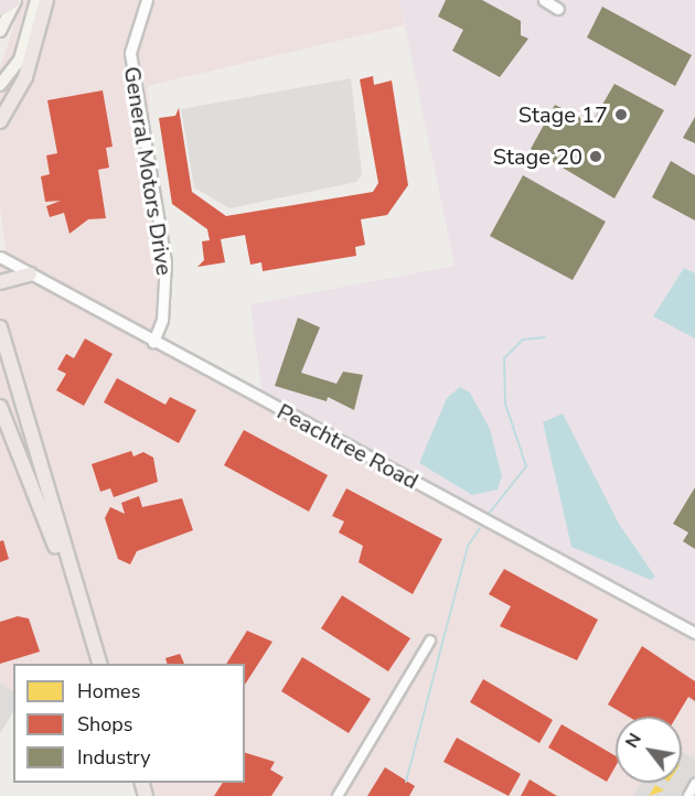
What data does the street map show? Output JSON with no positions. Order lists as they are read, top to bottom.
{
  "streets": {
    "street": ["General Motors Drive", "Peachtree Road"]
  },
  "crossings": [
    ["General Motors Drive", "Peachtree Road"]
  ],
  "places": ["Stage 17", "Stage 20"],
  "legend": ["Homes", "Shops", "Industry"],
  "north": "top left"
}
